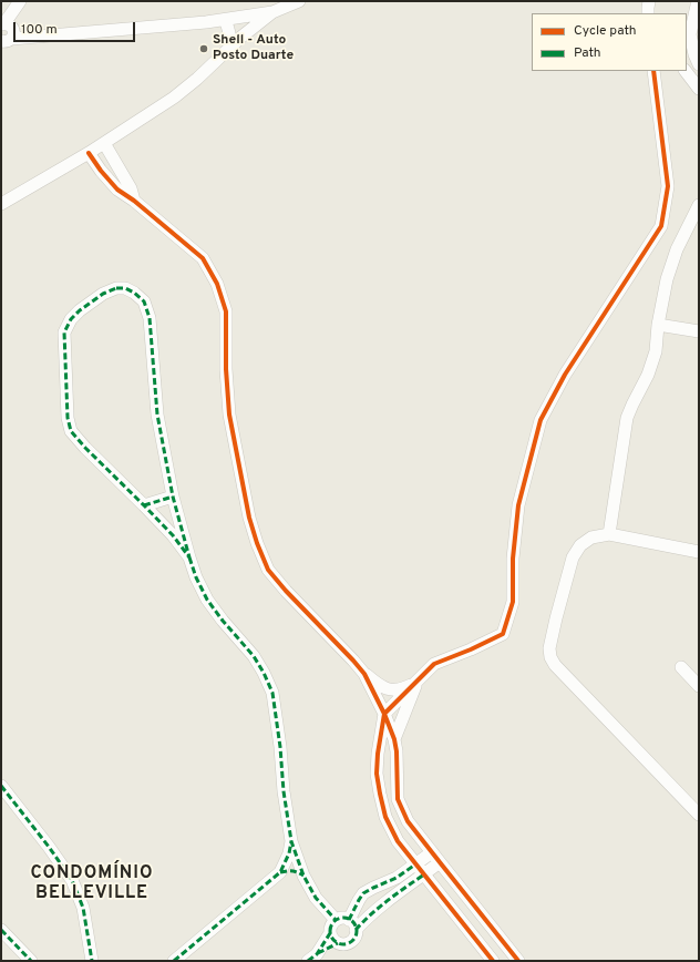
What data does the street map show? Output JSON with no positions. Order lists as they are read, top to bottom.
{
  "districts": ["CONDOMÍNIO BELLEVILLE"],
  "places": ["Shell - Auto Posto Duarte"],
  "legend": ["Cycle path", "Path"],
  "scale_bar": "100 m"
}
